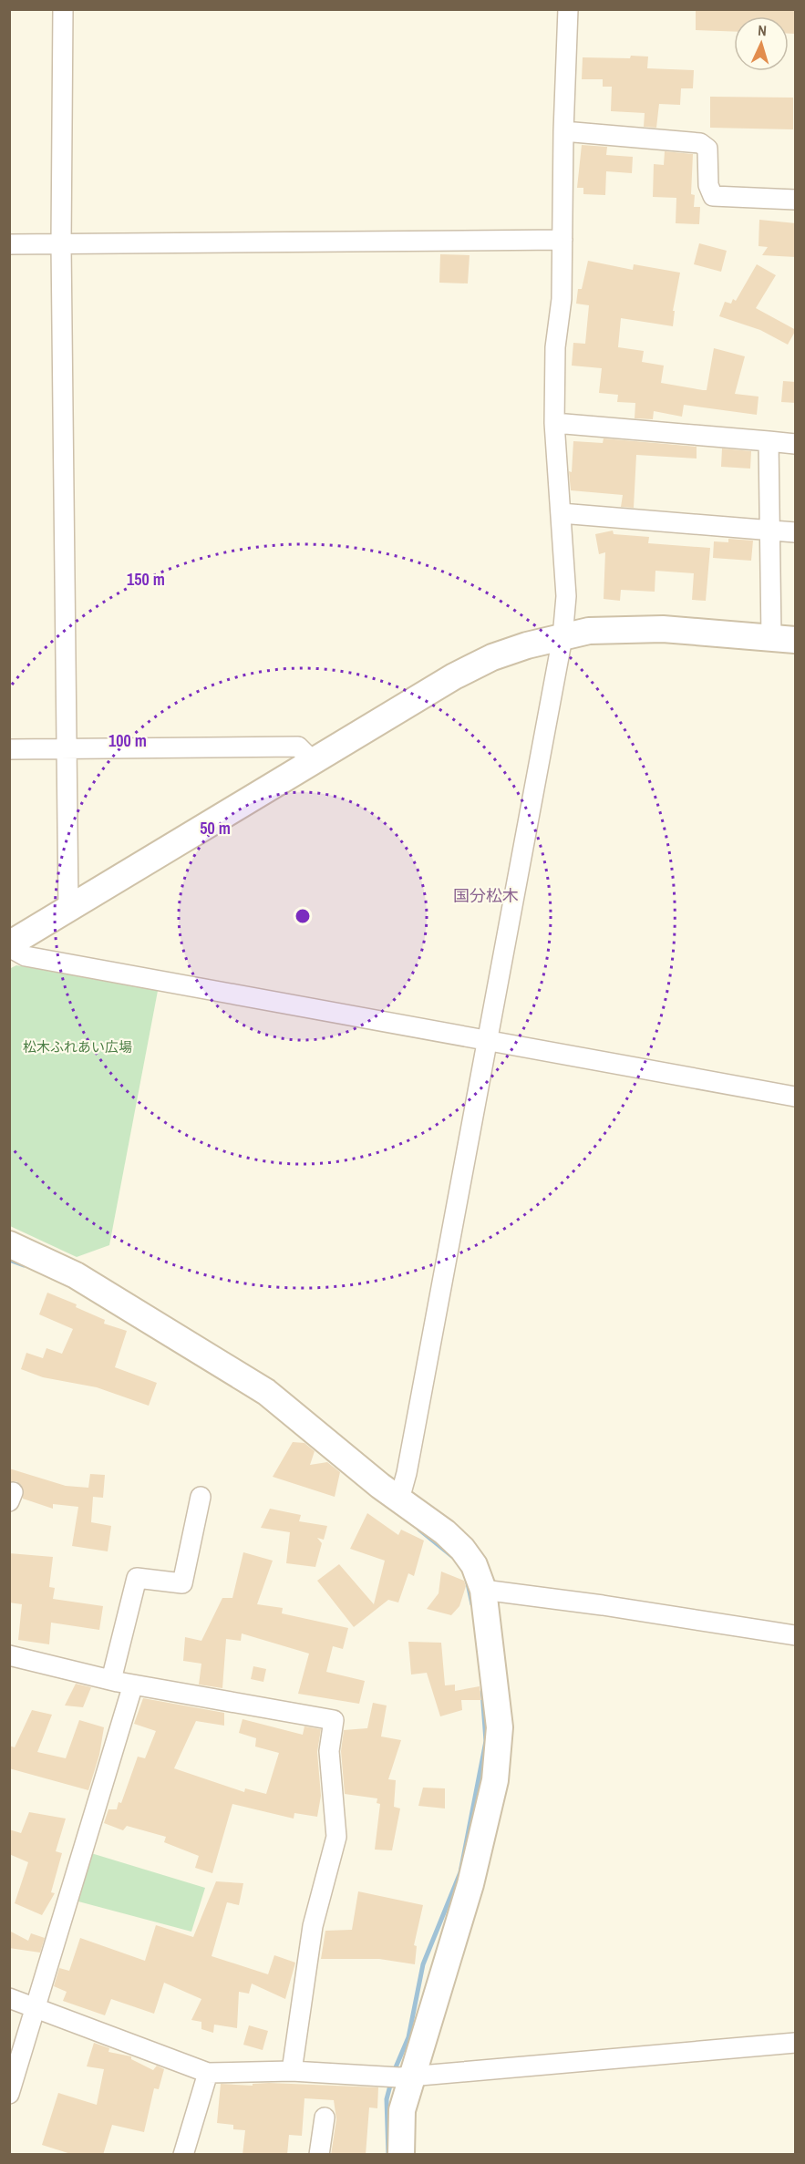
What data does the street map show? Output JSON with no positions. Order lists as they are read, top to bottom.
{
  "districts": ["国分松木"],
  "parks": ["松木ふれあい広場"],
  "north": "top",
  "rings": ["150 m", "100 m", "50 m"]
}
